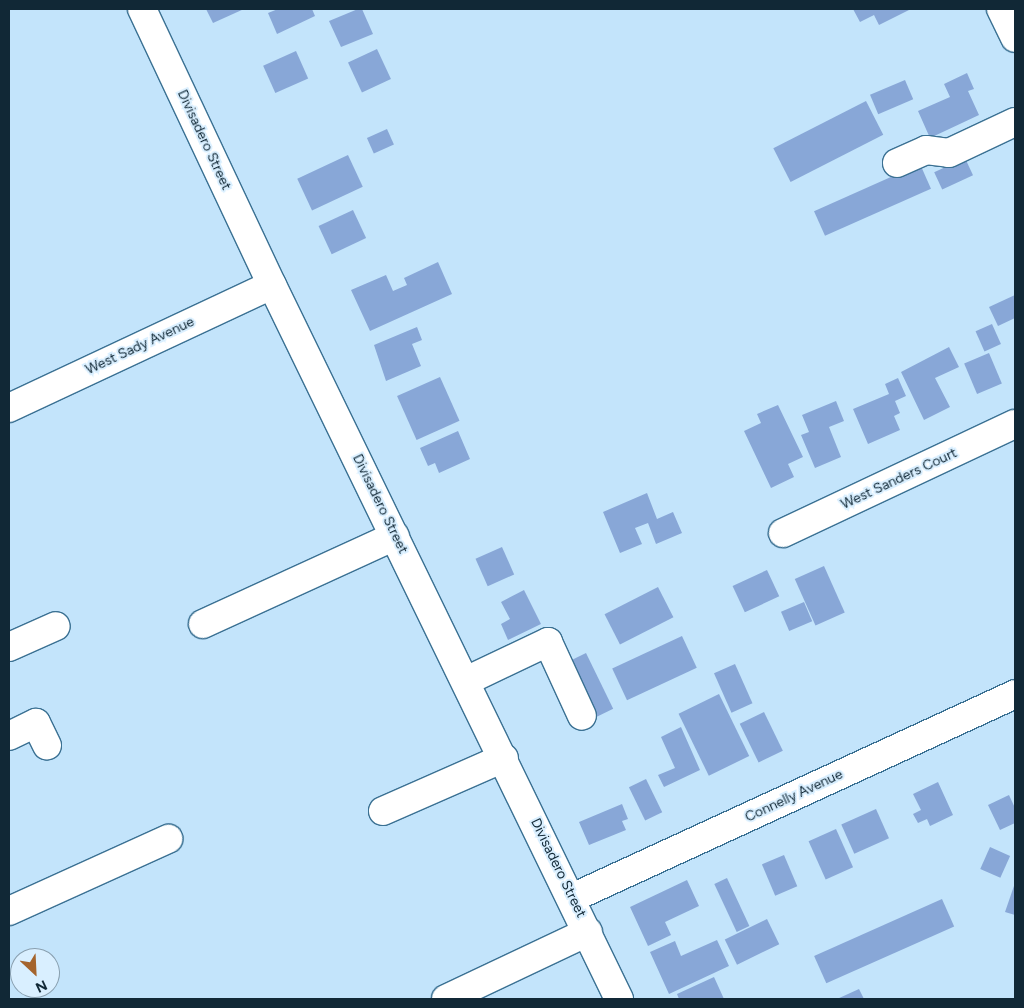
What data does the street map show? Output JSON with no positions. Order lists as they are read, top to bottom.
{
  "streets": {
    "street": [
      "Divisadero Street",
      "West Sady Avenue",
      "West Sanders Court",
      "Connelly Avenue"
    ]
  },
  "crossings": [
    ["Divisadero Street", "West Sady Avenue"],
    ["Divisadero Street", "Connelly Avenue"]
  ],
  "north": "bottom right"
}
